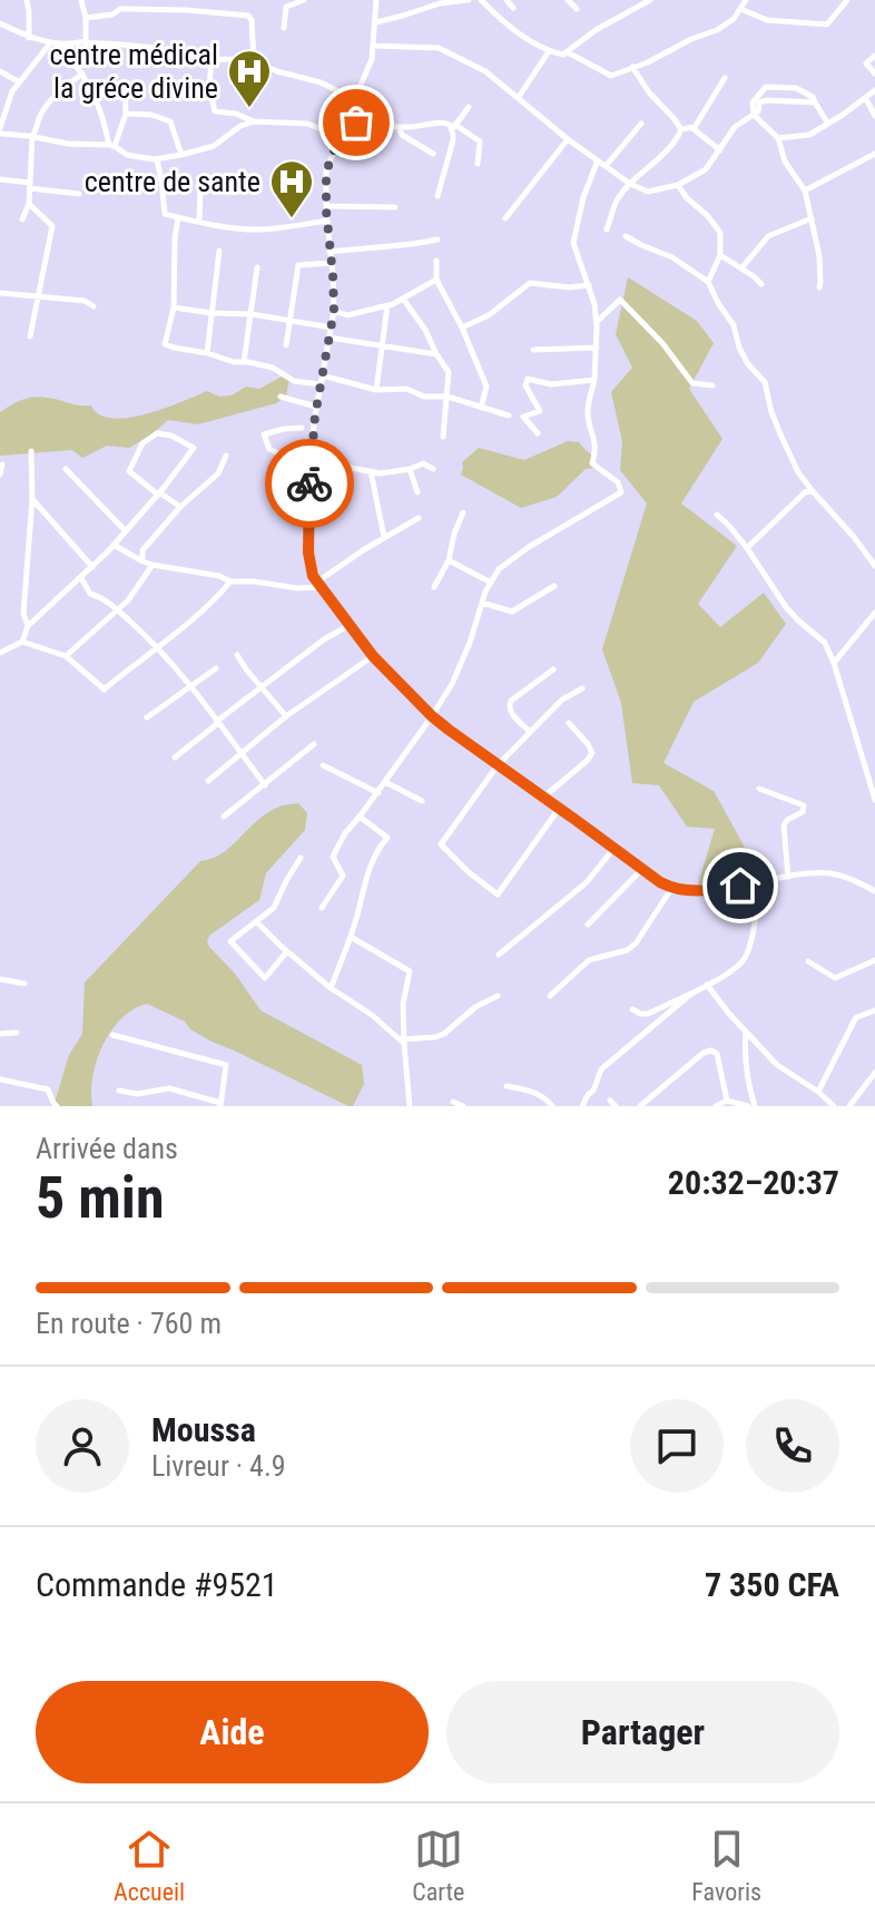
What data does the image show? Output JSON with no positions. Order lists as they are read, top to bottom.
{
  "places": {
    "hospital": ["centre médical la gréce divine", "centre de sante"]
  },
  "page": {
    "heading": ["5 min", "Arrivée dans", "20:32–20:37"],
    "panel": [
      "Moussa",
      "Livreur · 4.9",
      "Commande #9521",
      "7 350 CFA"
    ],
    "bar": "En route · 760 m",
    "buttons": ["Aide", "Partager"],
    "tabs": ["Accueil", "Carte", "Favoris"]
  }
}
